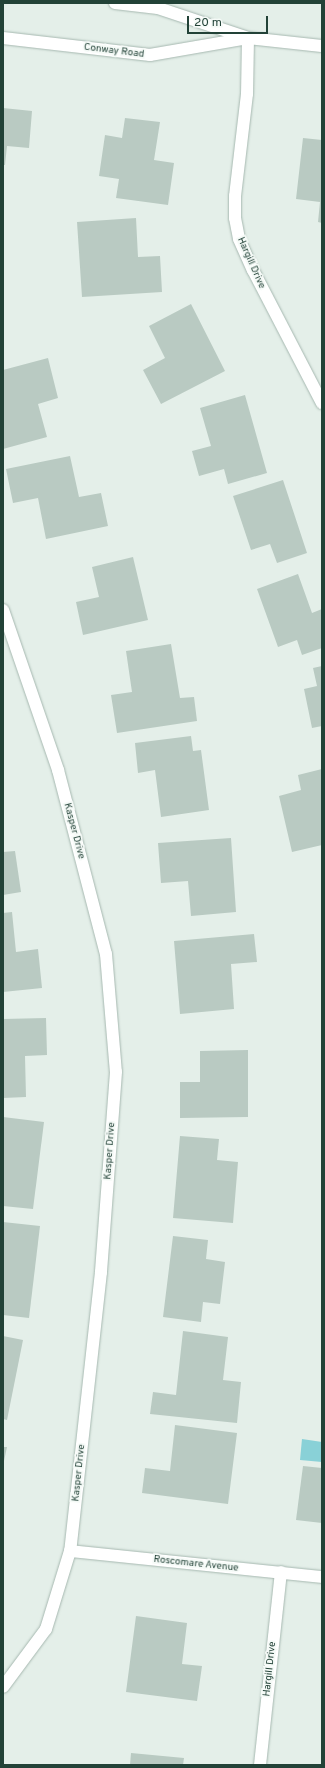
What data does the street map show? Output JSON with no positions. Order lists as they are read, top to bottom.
{
  "streets": {
    "street": [
      "Conway Road",
      "Hargill Drive",
      "Kasper Drive",
      "Roscomare Avenue"
    ]
  },
  "crossings": [
    ["Conway Road", "Hargill Drive"],
    ["Hargill Drive", "Roscomare Avenue"],
    ["Kasper Drive", "Roscomare Avenue"]
  ],
  "scale_bar": "20 m"
}
